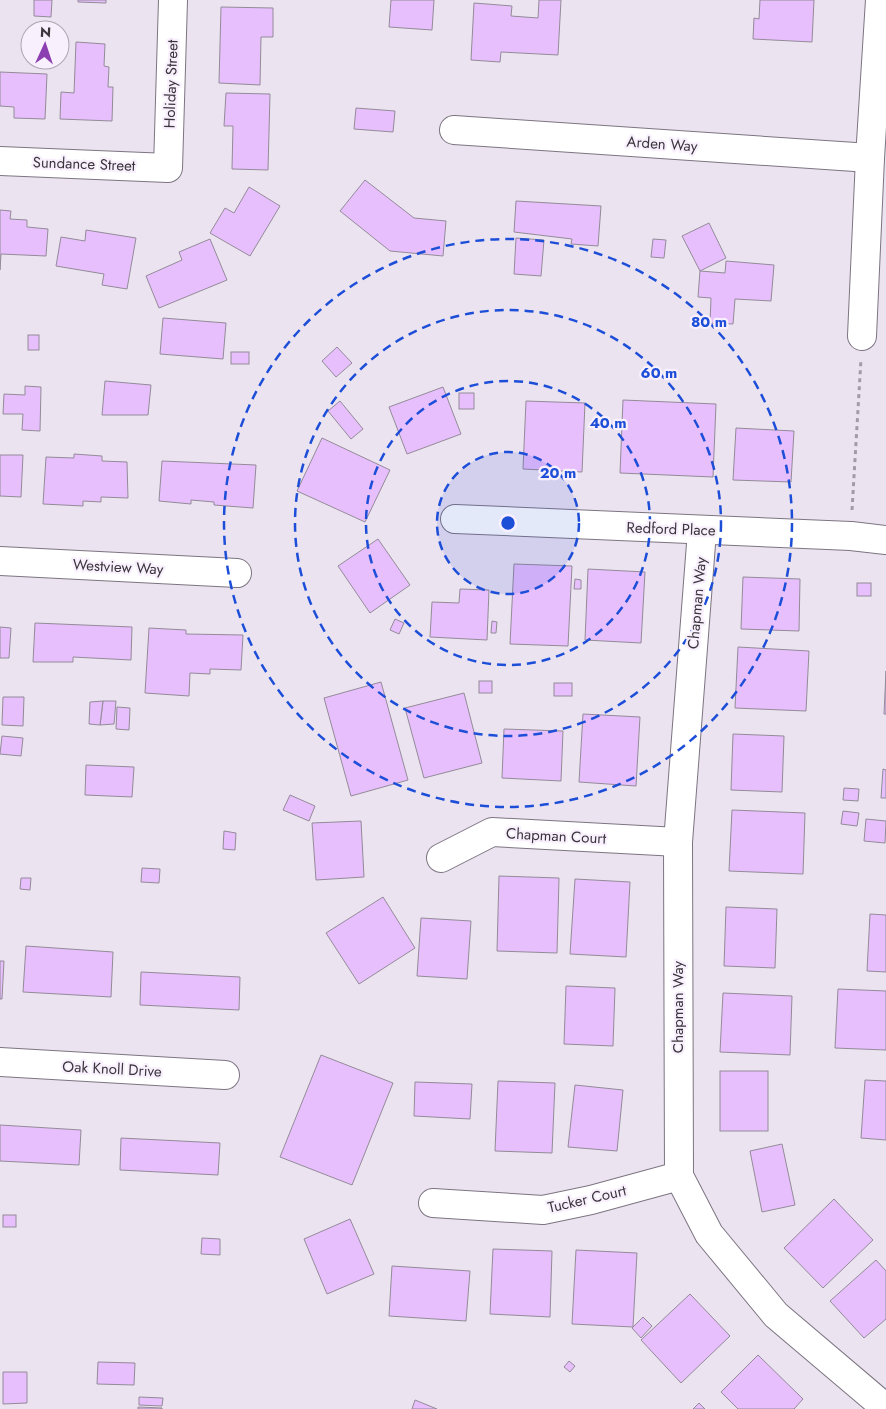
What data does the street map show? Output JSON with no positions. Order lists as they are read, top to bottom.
{
  "streets": {
    "street": [
      "Holiday Street",
      "Arden Way",
      "Sundance Street",
      "Redford Place",
      "Westview Way",
      "Chapman Way",
      "Chapman Court",
      "Oak Knoll Drive",
      "Tucker Court"
    ]
  },
  "crossings": [
    ["Holiday Street", "Sundance Street"],
    ["Redford Place", "Chapman Way"],
    ["Chapman Way", "Chapman Court"],
    ["Chapman Way", "Tucker Court"]
  ],
  "north": "top",
  "rings": [
    "80 m",
    "60 m",
    "40 m",
    "20 m"
  ]
}
